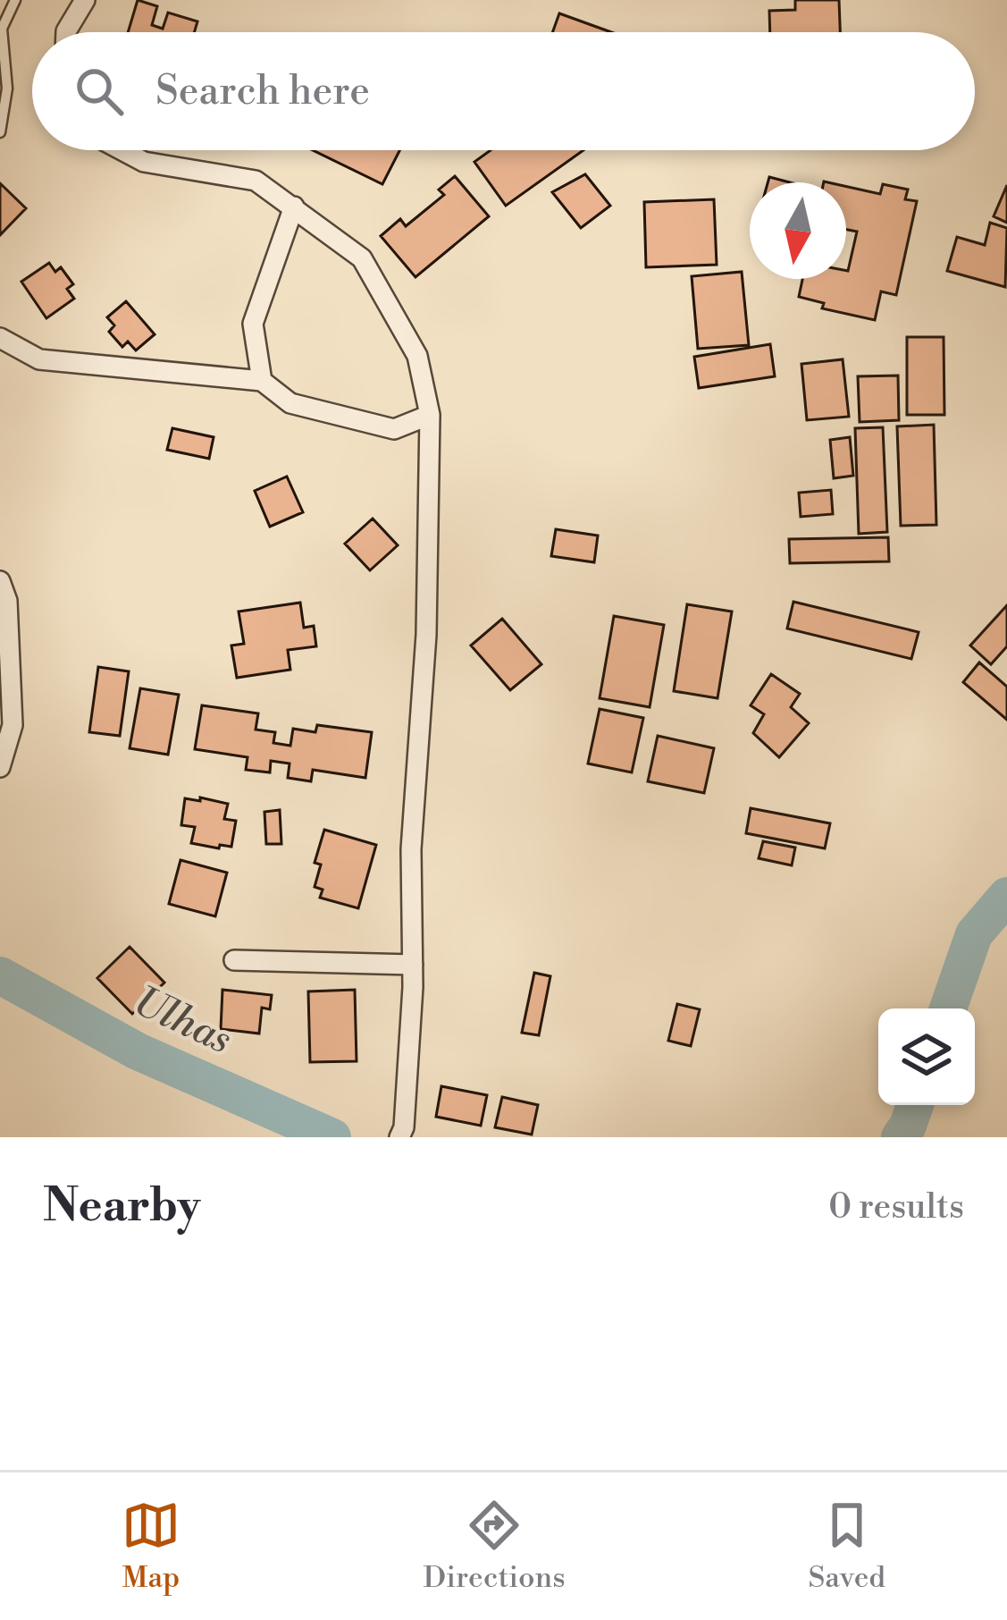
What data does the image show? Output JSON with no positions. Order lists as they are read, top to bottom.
{
  "water": ["Ulhas"],
  "north": "bottom",
  "page": {
    "search": "Search here",
    "heading": ["Nearby", "0 results"],
    "nav": ["Map", "Directions", "Saved"]
  }
}
